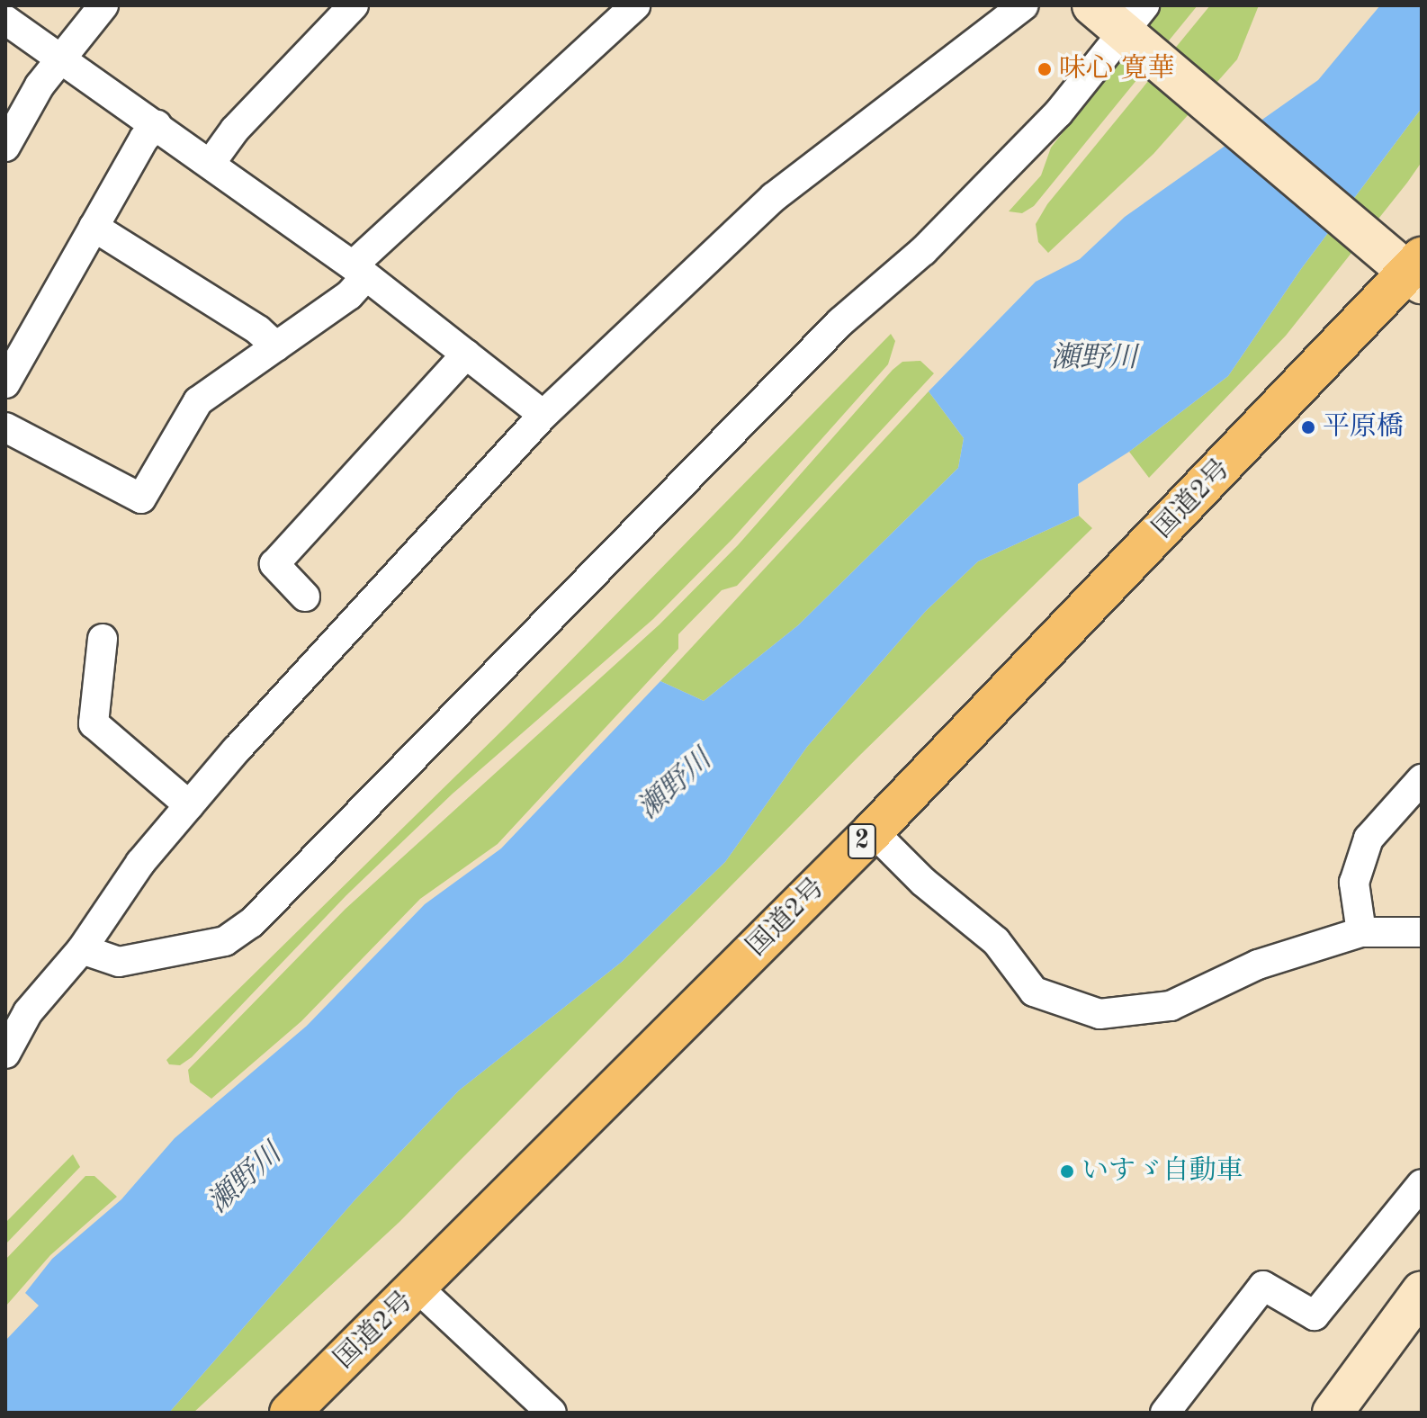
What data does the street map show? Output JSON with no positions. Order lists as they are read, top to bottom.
{
  "streets": {
    "highway": ["国道2号", "2"]
  },
  "water": ["瀬野川"],
  "places": ["味心 寛華", "平原橋", "いすゞ自動車"]
}
